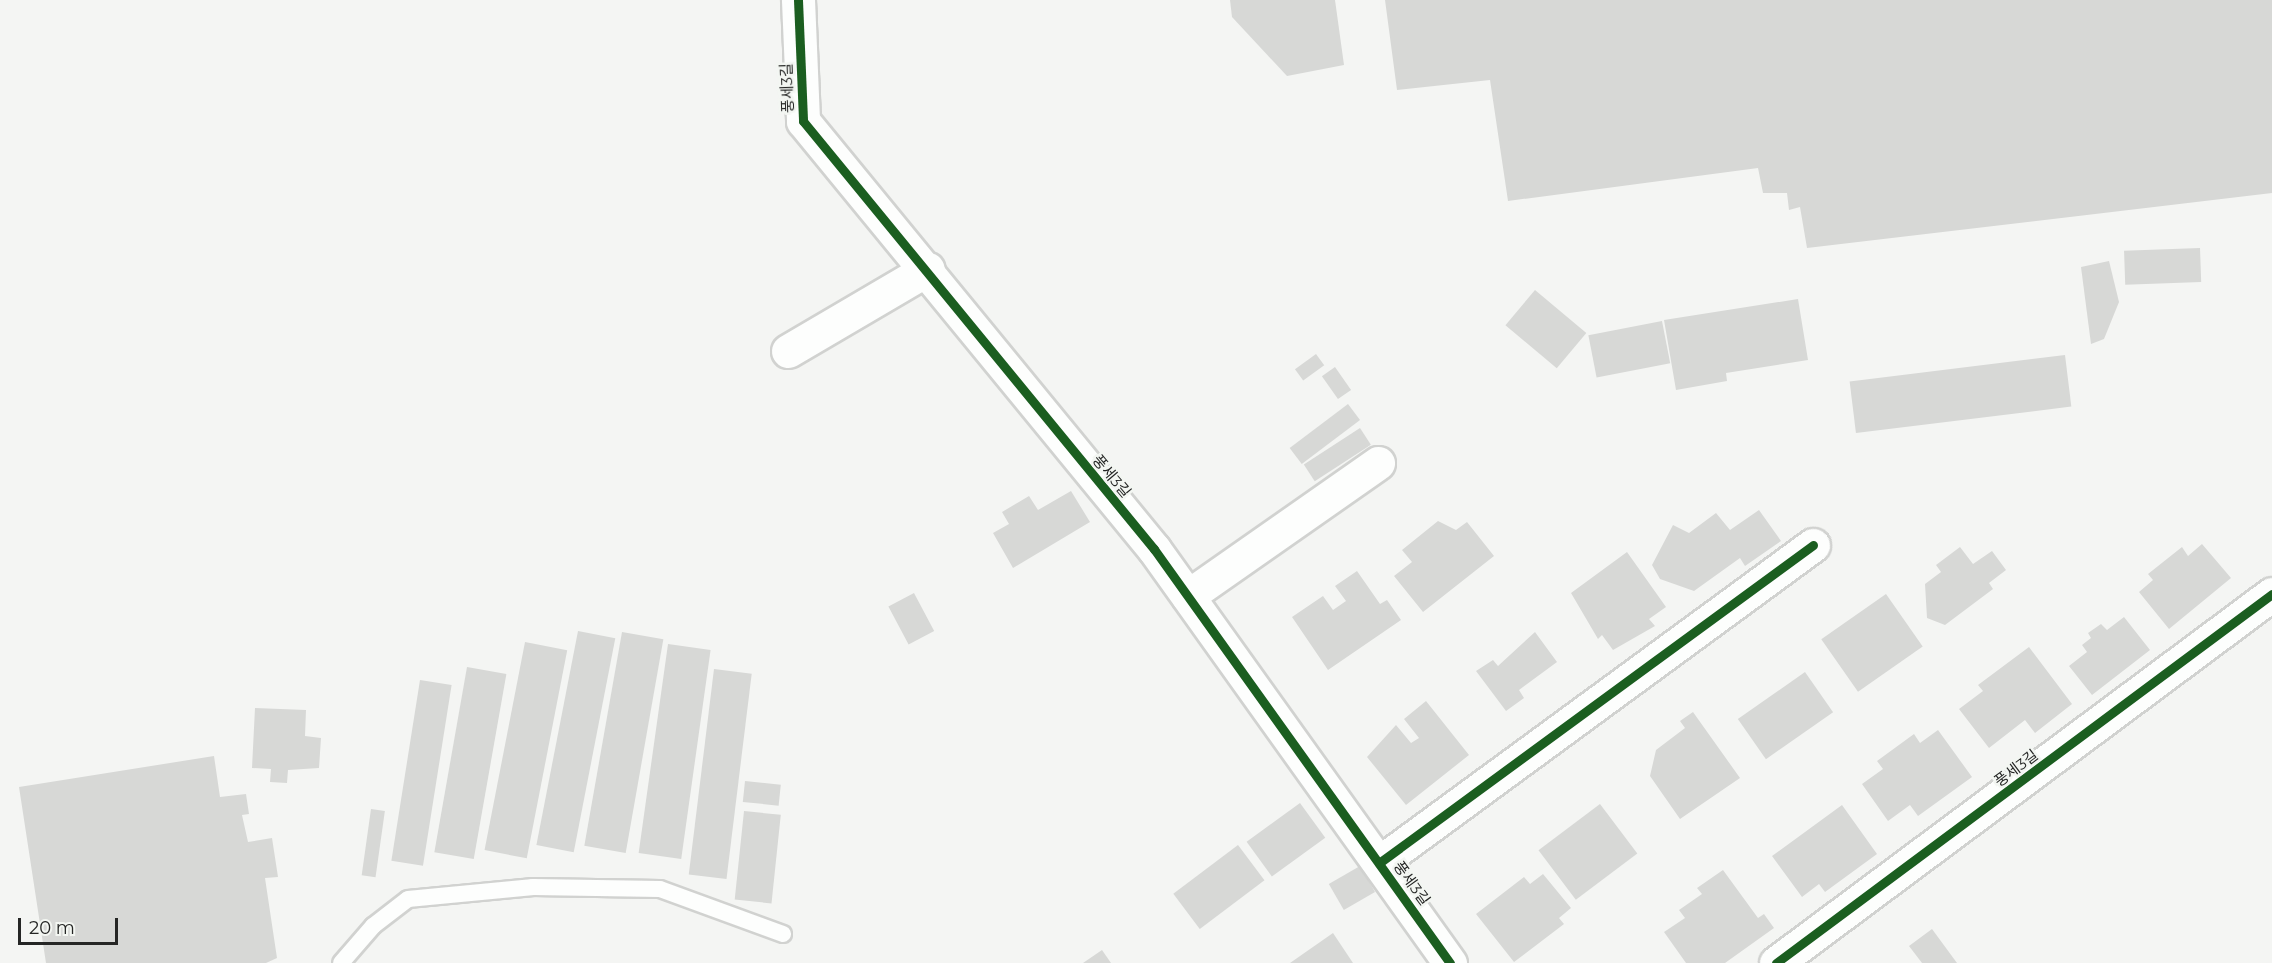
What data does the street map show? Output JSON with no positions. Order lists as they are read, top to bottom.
{
  "streets": {
    "street": ["풍세3길"]
  },
  "scale_bar": "20 m"
}
